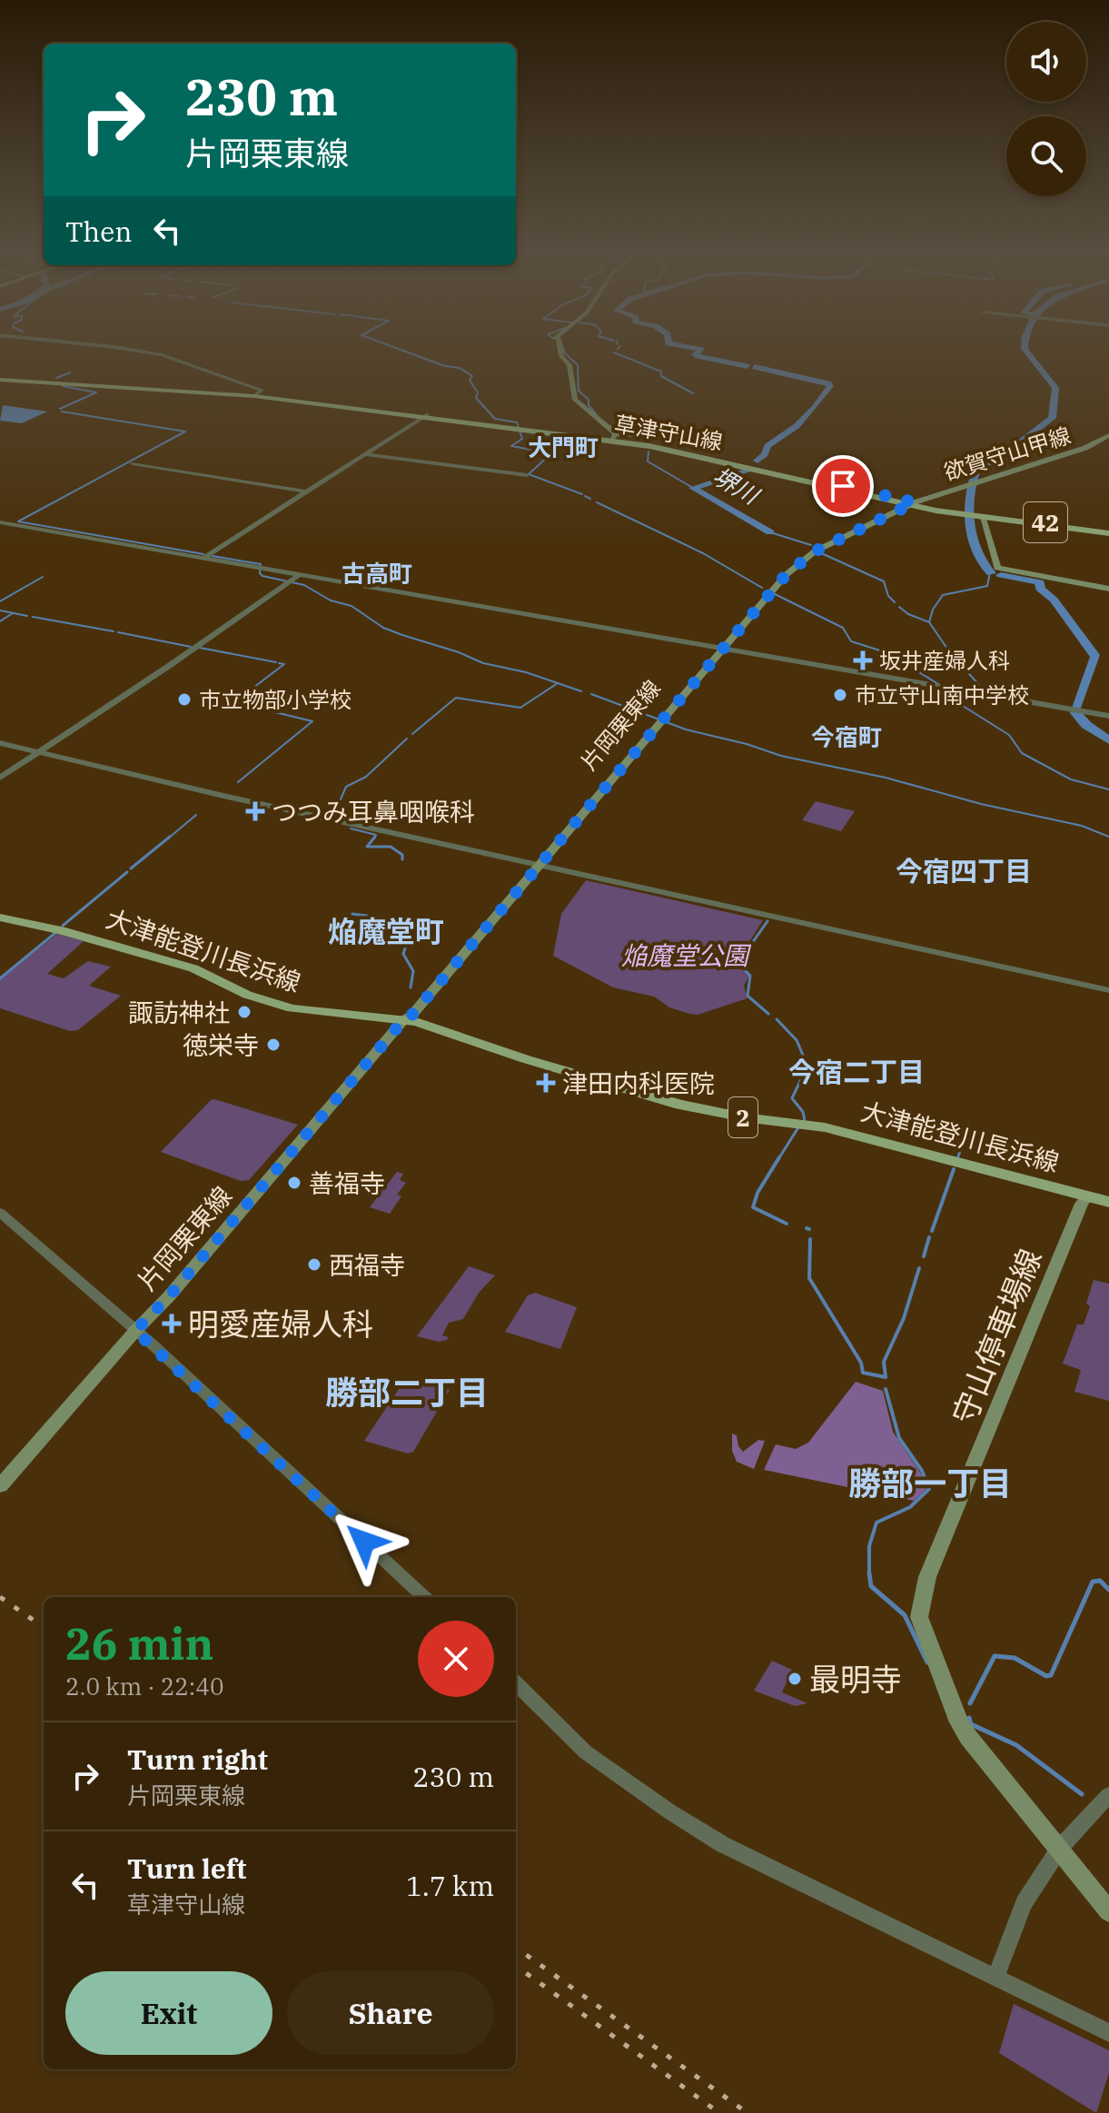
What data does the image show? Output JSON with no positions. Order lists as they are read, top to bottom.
{
  "streets": {
    "main road": [
      "草津守山線",
      "欲賀守山甲線",
      "42",
      "片岡栗東線",
      "大津能登川長浜線",
      "2",
      "守山停車場線"
    ]
  },
  "crossings": [
    ["草津守山線", "欲賀守山甲線"],
    ["草津守山線", "片岡栗東線"],
    ["欲賀守山甲線", "片岡栗東線"],
    ["片岡栗東線", "大津能登川長浜線"],
    ["大津能登川長浜線", "守山停車場線"]
  ],
  "districts": [
    "大門町",
    "古高町",
    "今宿町",
    "今宿四丁目",
    "焔魔堂町",
    "今宿二丁目",
    "勝部二丁目",
    "勝部一丁目"
  ],
  "water": ["堺川"],
  "parks": ["焔魔堂公園"],
  "places": {
    "health": [
      "坂井産婦人科",
      "つつみ耳鼻咽喉科",
      "津田内科医院",
      "明愛産婦人科"
    ],
    "other": [
      "市立守山南中学校",
      "市立物部小学校",
      "諏訪神社",
      "徳栄寺",
      "善福寺",
      "西福寺",
      "最明寺"
    ]
  },
  "page": {
    "turn": ["230 m", "片岡栗東線"],
    "then": "Then",
    "heading": ["26 min", "2.0 km · 22:40"],
    "list": [
      {
        "name": "Turn right",
        "note": "片岡栗東線",
        "value": "230 m"
      },
      {
        "name": "Turn left",
        "note": "草津守山線",
        "value": "1.7 km"
      }
    ],
    "buttons": ["Exit", "Share"]
  }
}
